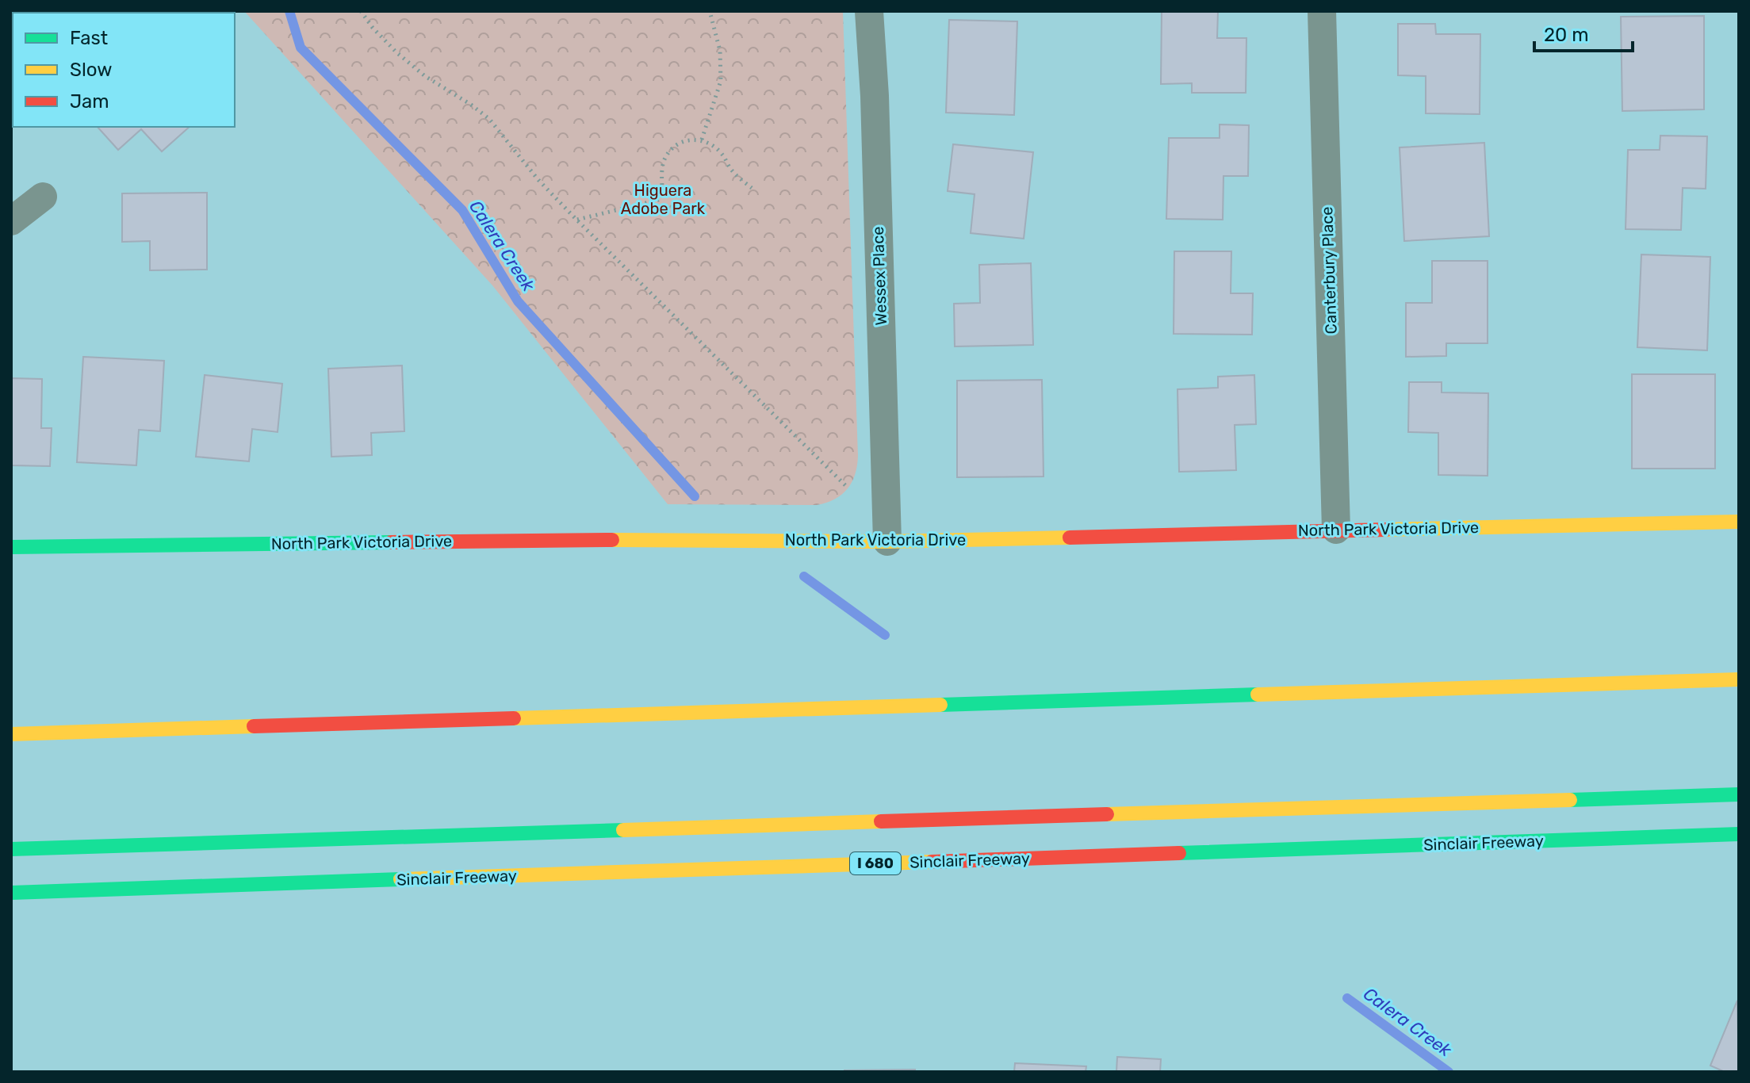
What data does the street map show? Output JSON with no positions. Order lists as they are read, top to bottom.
{
  "streets": {
    "main road": ["North Park Victoria Drive", "Sinclair Freeway", "I 680"],
    "street": ["Canterbury Place", "Wessex Place"]
  },
  "crossings": [
    ["Canterbury Place", "North Park Victoria Drive"],
    ["Wessex Place", "North Park Victoria Drive"]
  ],
  "water": ["Calera Creek"],
  "parks": ["Higuera Adobe Park"],
  "legend": ["Fast", "Slow", "Jam"],
  "scale_bar": "20 m"
}
